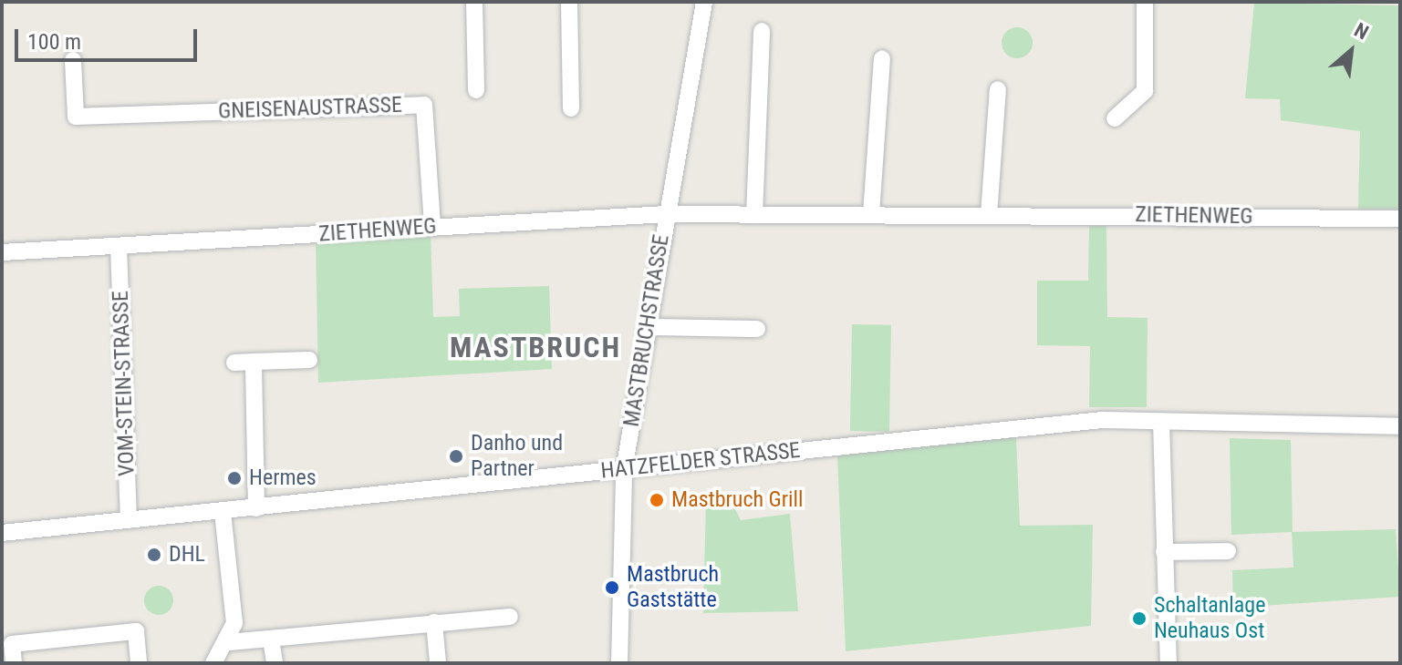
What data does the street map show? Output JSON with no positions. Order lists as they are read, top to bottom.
{
  "streets": {
    "street": [
      "GNEISENAUSTRASSE",
      "ZIETHENWEG",
      "MASTBRUCHSTRASSE",
      "VOM-STEIN-STRASSE",
      "HATZFELDER STRASSE"
    ]
  },
  "crossings": [
    ["GNEISENAUSTRASSE", "ZIETHENWEG"],
    ["ZIETHENWEG", "MASTBRUCHSTRASSE"],
    ["ZIETHENWEG", "VOM-STEIN-STRASSE"],
    ["MASTBRUCHSTRASSE", "HATZFELDER STRASSE"],
    ["VOM-STEIN-STRASSE", "HATZFELDER STRASSE"]
  ],
  "districts": ["MASTBRUCH"],
  "places": [
    "Danho und Partner",
    "Hermes",
    "Mastbruch Grill",
    "DHL",
    "Mastbruch Gaststätte",
    "Schaltanlage Neuhaus Ost"
  ],
  "scale_bar": "100 m",
  "north": "top right"
}
